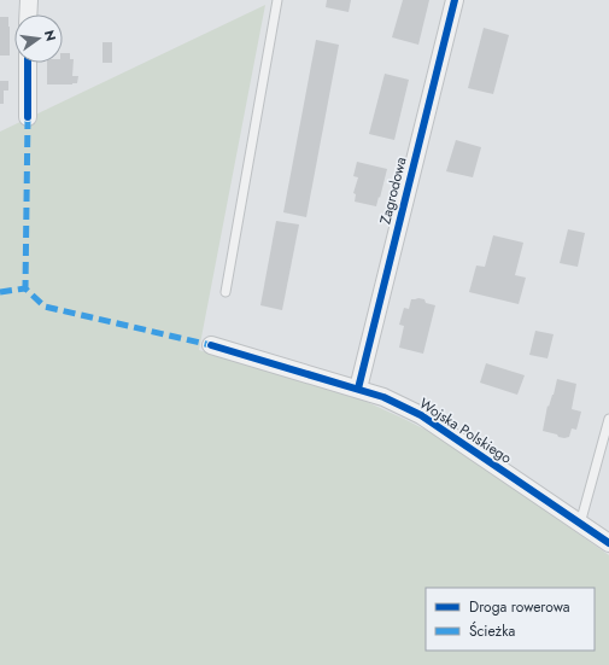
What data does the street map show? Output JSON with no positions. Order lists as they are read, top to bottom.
{
  "streets": {
    "street": ["Zagrodowa", "Wojska Polskiego"]
  },
  "crossings": [
    ["Zagrodowa", "Wojska Polskiego"]
  ],
  "legend": ["Droga rowerowa", "Ścieżka"],
  "north": "right"
}
